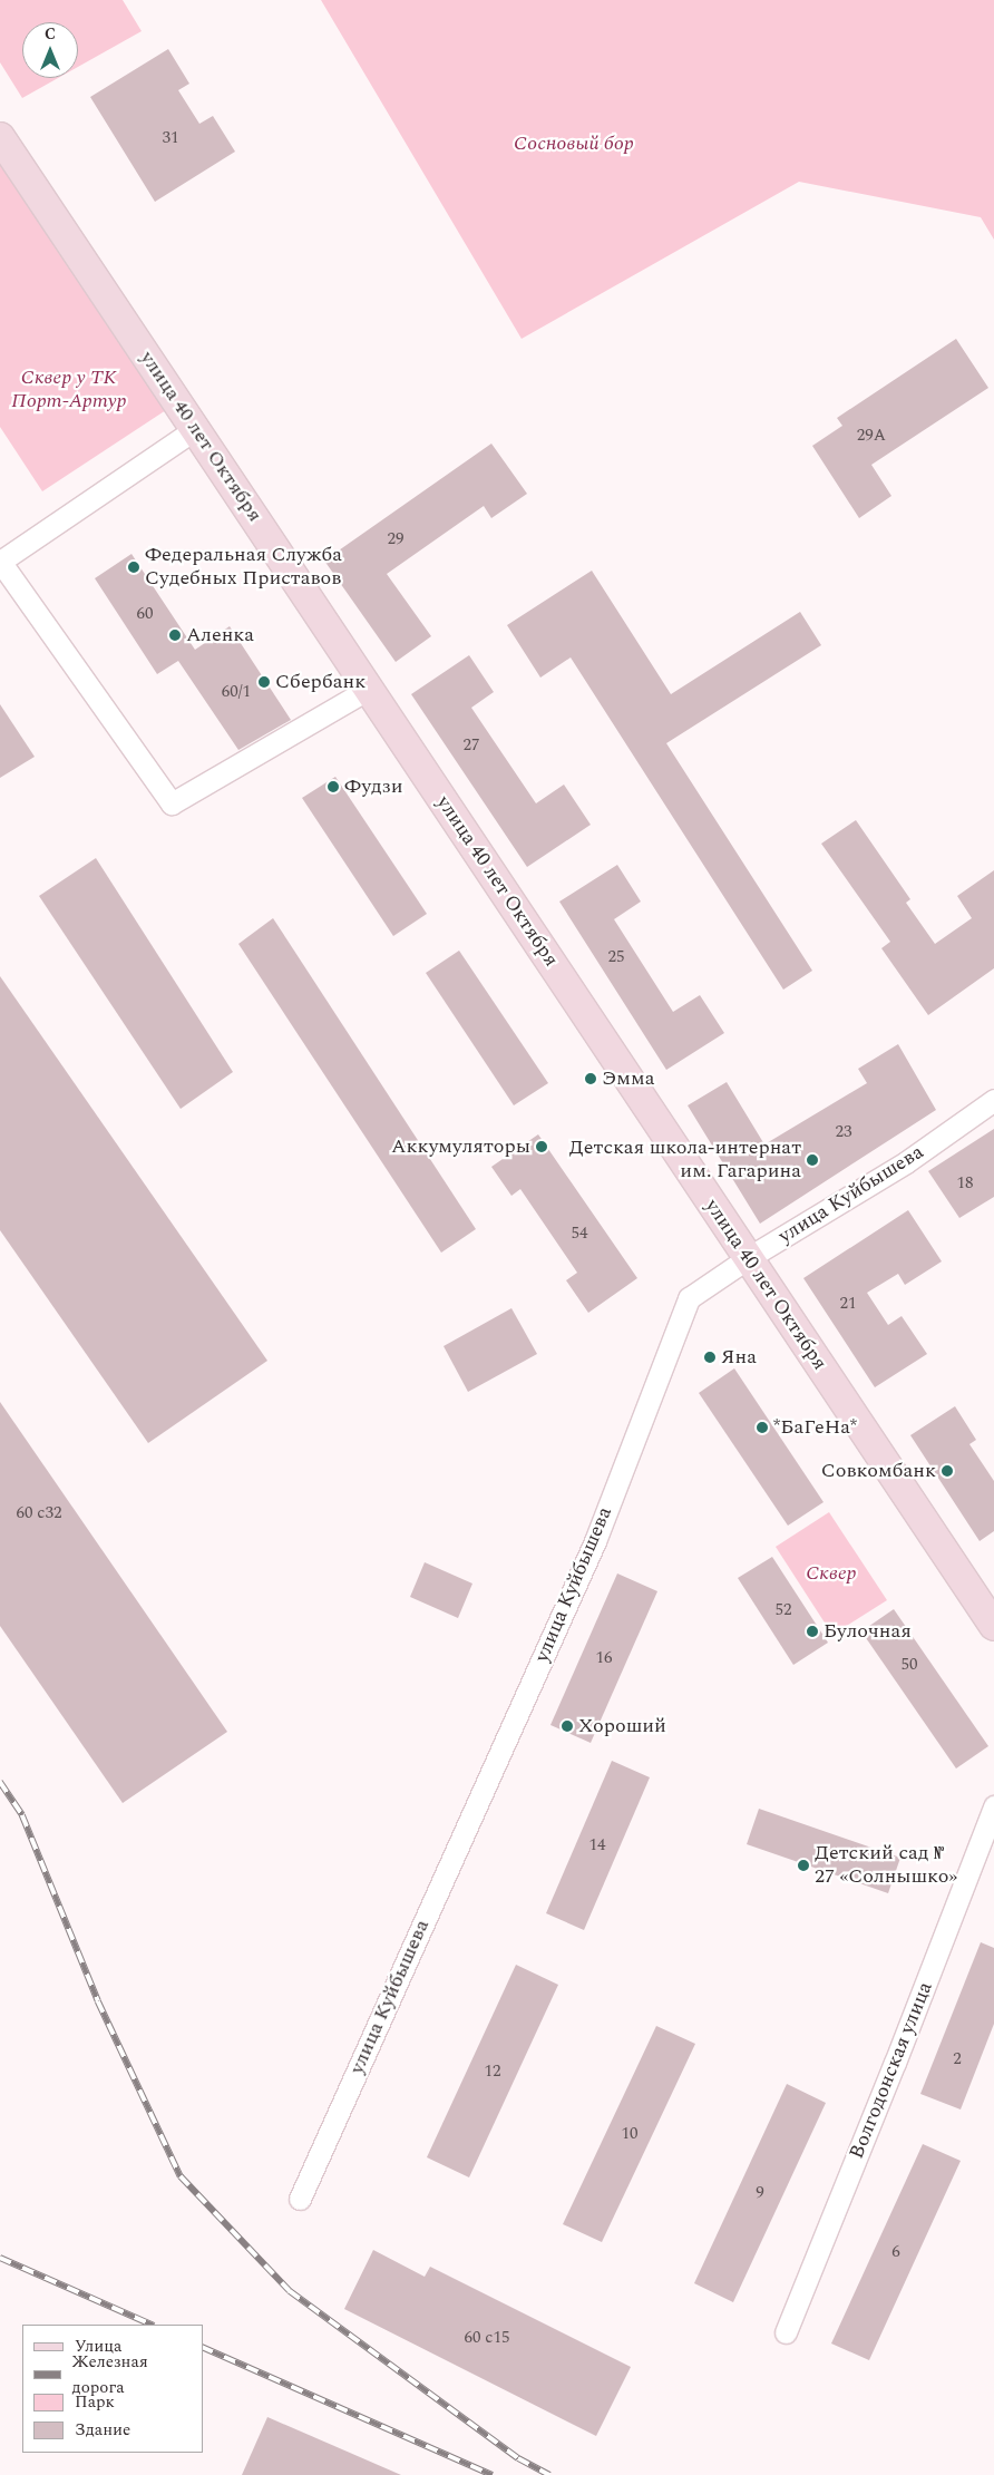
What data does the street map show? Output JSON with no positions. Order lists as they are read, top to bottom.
{
  "streets": {
    "main road": ["улица 40 лет Октября"],
    "street": ["улица Куйбышева", "Волгодонская улица"]
  },
  "crossings": [
    ["улица 40 лет Октября", "улица Куйбышева"]
  ],
  "parks": ["Сосновый бор", "Сквер у ТК Порт-Артур", "Сквер"],
  "places": [
    "Федеральная Служба Судебных Приставов",
    "Аленка",
    "Сбербанк",
    "Фудзи",
    "Эмма",
    "Аккумуляторы",
    "Детская школа-интернат им. Гагарина",
    "Яна",
    "*БаГеНа*",
    "Совкомбанк",
    "Булочная",
    "Хороший",
    "Детский сад № 27 «Солнышко»"
  ],
  "house_numbers": [
    "31",
    "29А",
    "29",
    "60",
    "60/1",
    "27",
    "25",
    "23",
    "18",
    "54",
    "21",
    "60 с32",
    "52",
    "16",
    "50",
    "14",
    "2",
    "12",
    "10",
    "9",
    "6",
    "60 с15"
  ],
  "legend": [
    "Улица",
    "Железная дорога",
    "Парк",
    "Здание"
  ],
  "north": "top"
}
